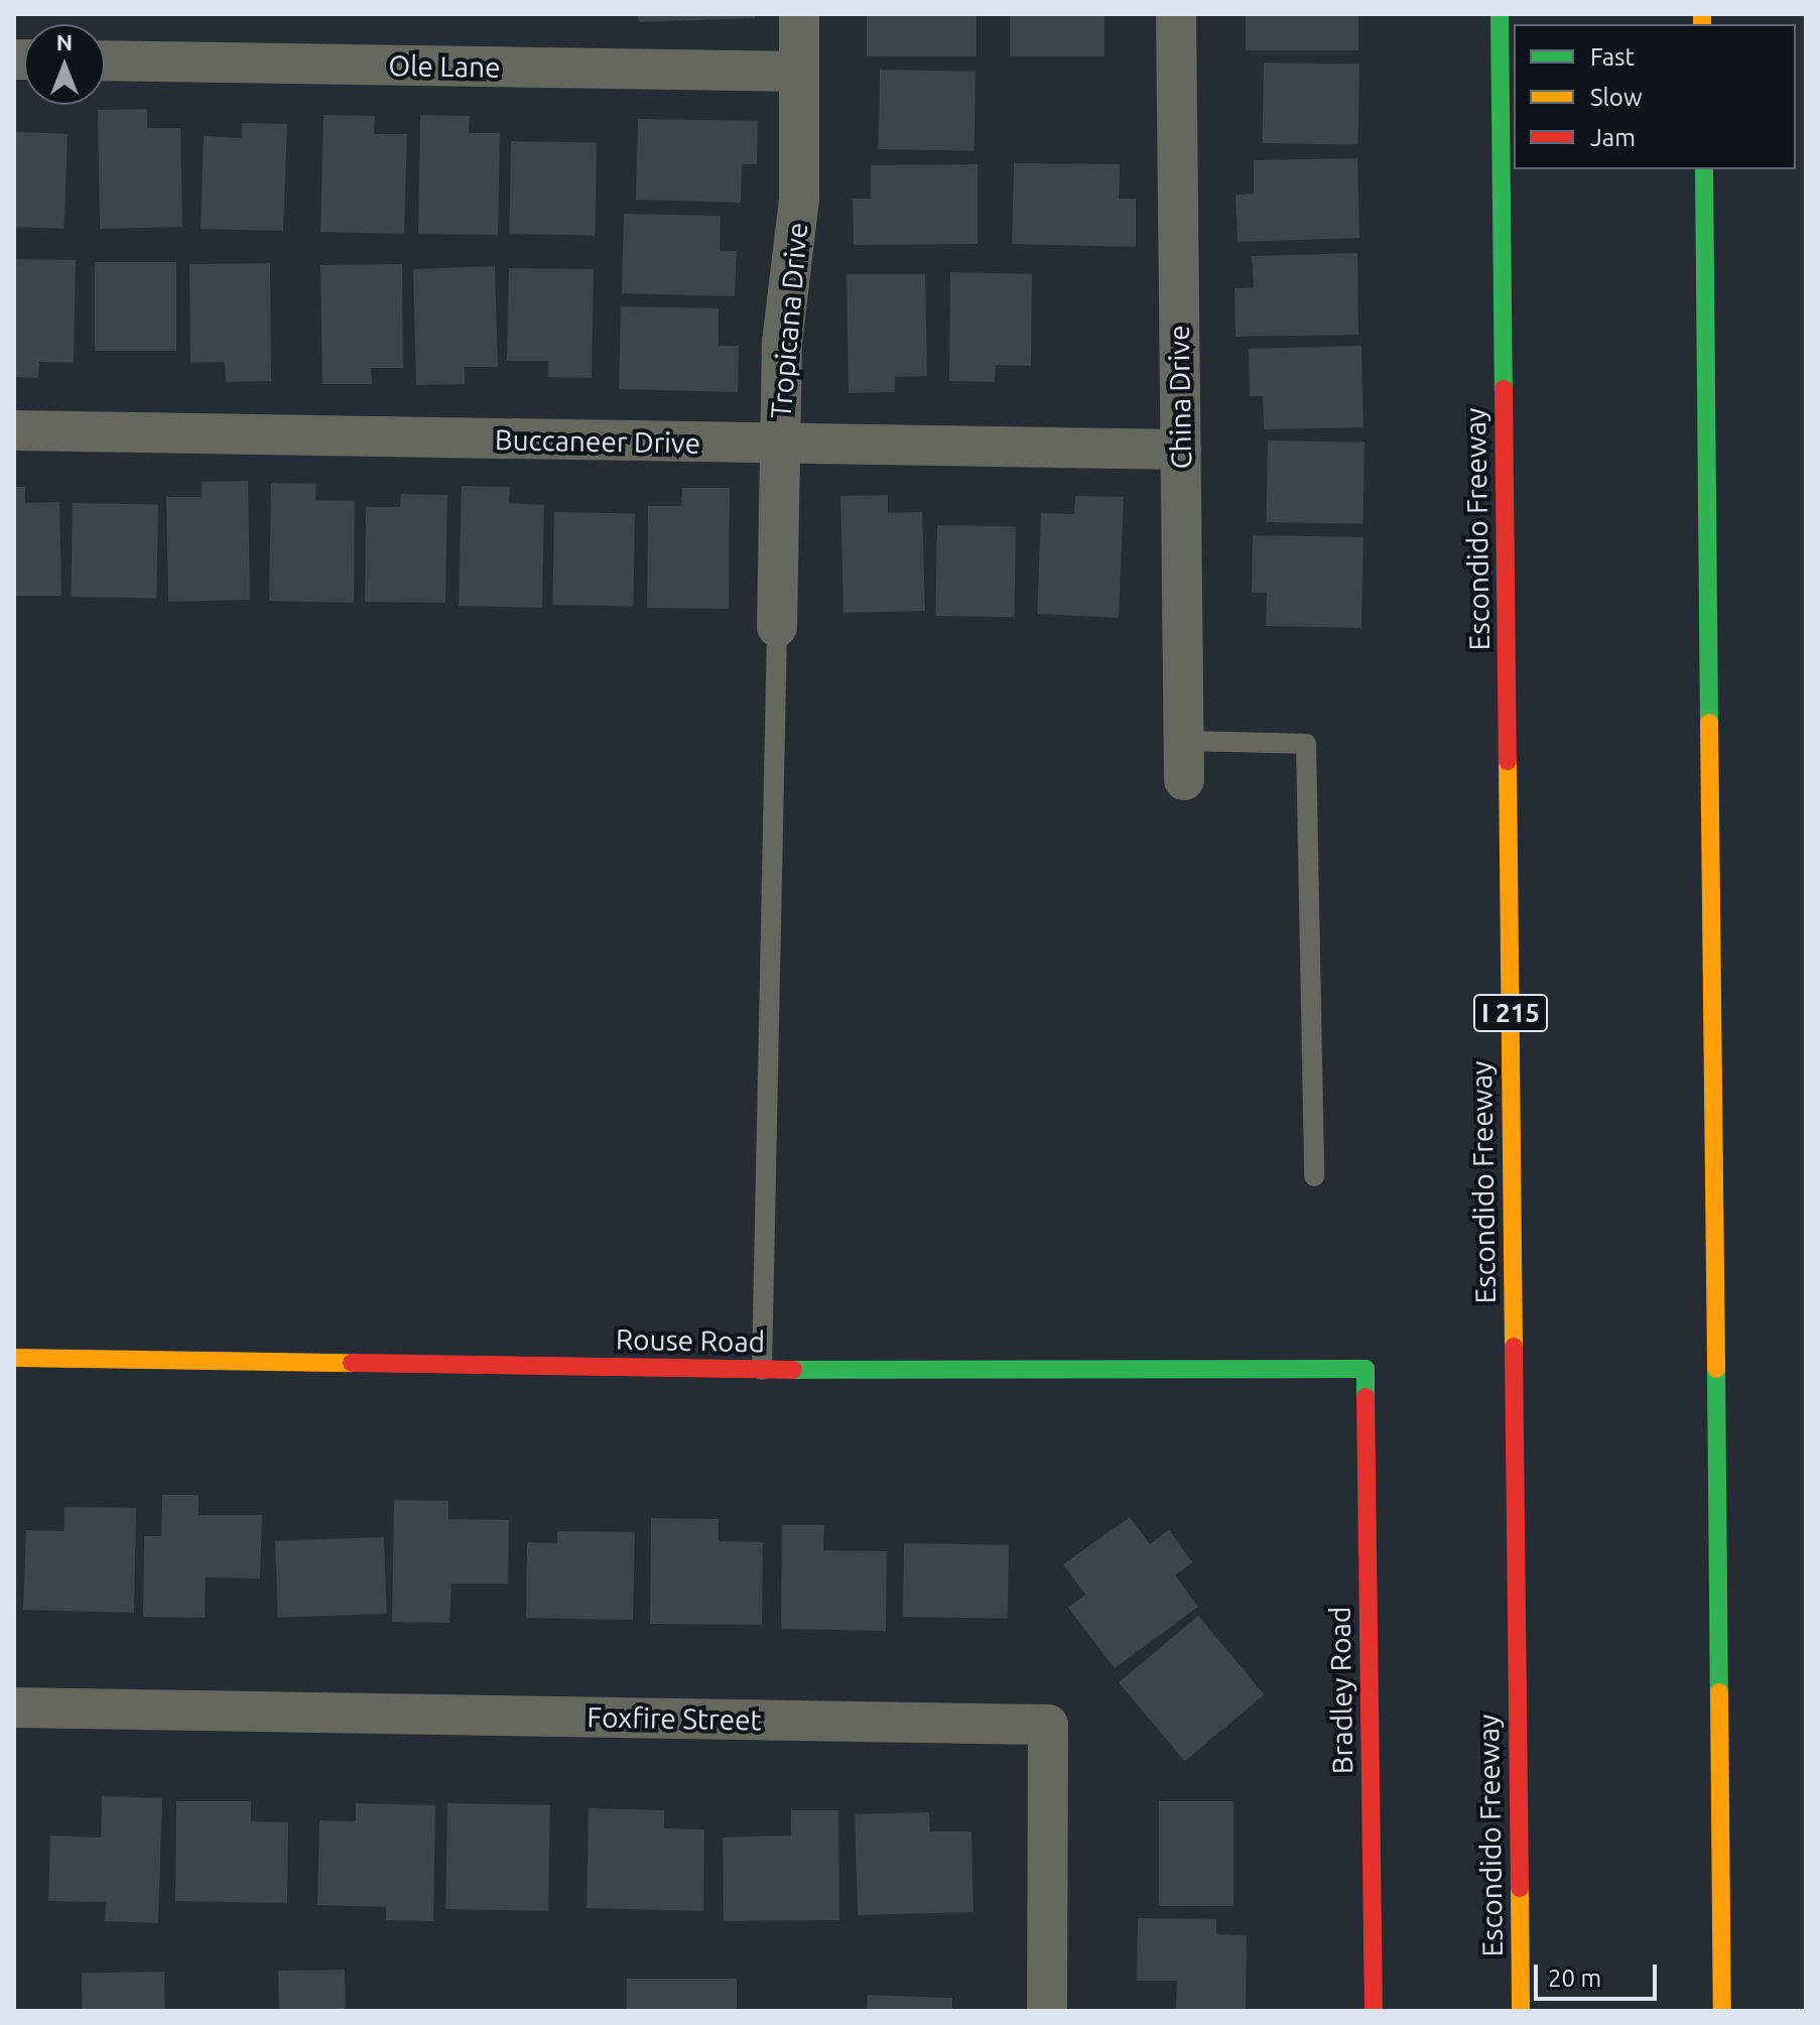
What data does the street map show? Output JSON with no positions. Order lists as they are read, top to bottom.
{
  "streets": {
    "main road": [
      "Escondido Freeway",
      "I 215",
      "Rouse Road",
      "Bradley Road"
    ],
    "street": [
      "Ole Lane",
      "Tropicana Drive",
      "China Drive",
      "Buccaneer Drive",
      "Foxfire Street"
    ]
  },
  "crossings": [
    ["Ole Lane", "Tropicana Drive"],
    ["Tropicana Drive", "Buccaneer Drive"],
    ["China Drive", "Buccaneer Drive"],
    ["Rouse Road", "Bradley Road"]
  ],
  "legend": ["Fast", "Slow", "Jam"],
  "scale_bar": "20 m",
  "north": "top"
}
